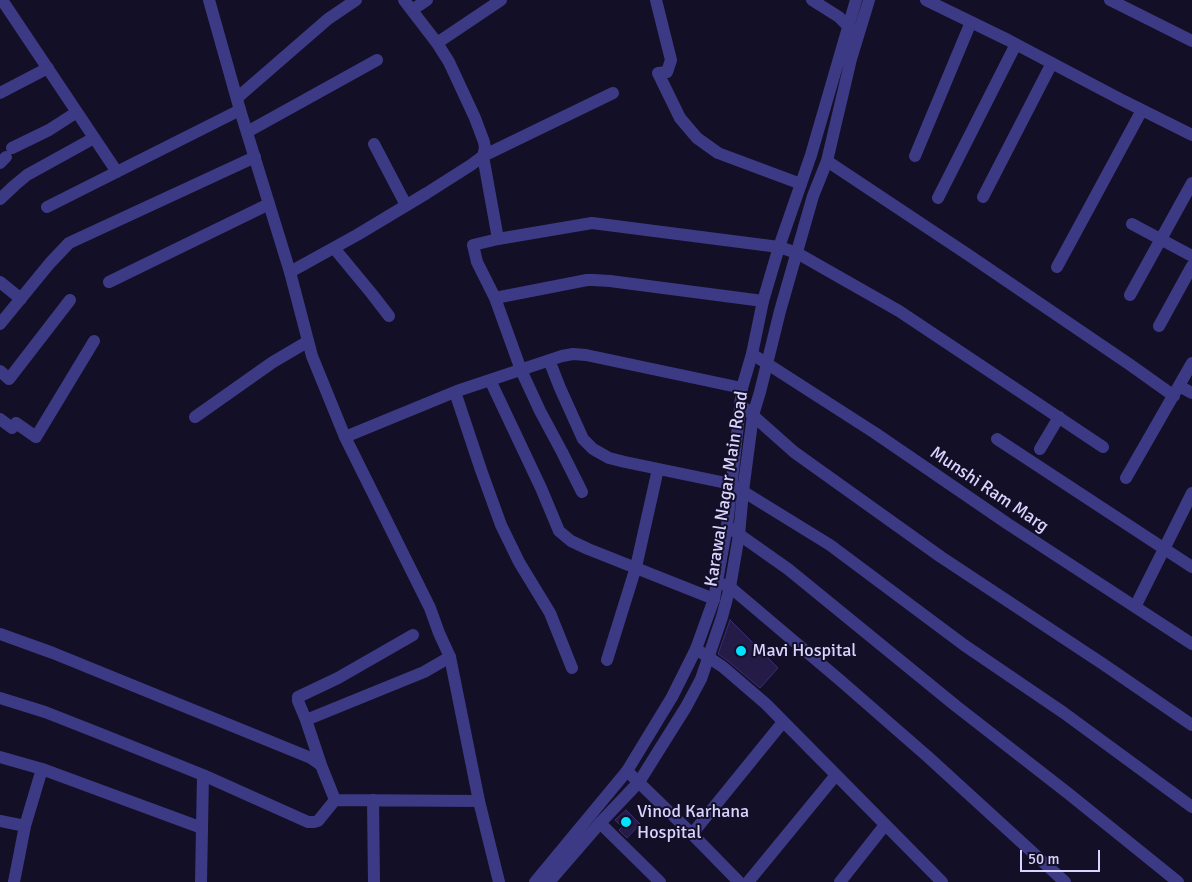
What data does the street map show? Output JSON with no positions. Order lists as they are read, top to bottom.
{
  "streets": {
    "street": ["Karawal Nagar Main Road", "Munshi Ram Marg"]
  },
  "crossings": [
    ["Karawal Nagar Main Road", "Munshi Ram Marg"]
  ],
  "places": ["Mavi Hospital", "Vinod Karhana Hospital"],
  "scale_bar": "50 m"
}
